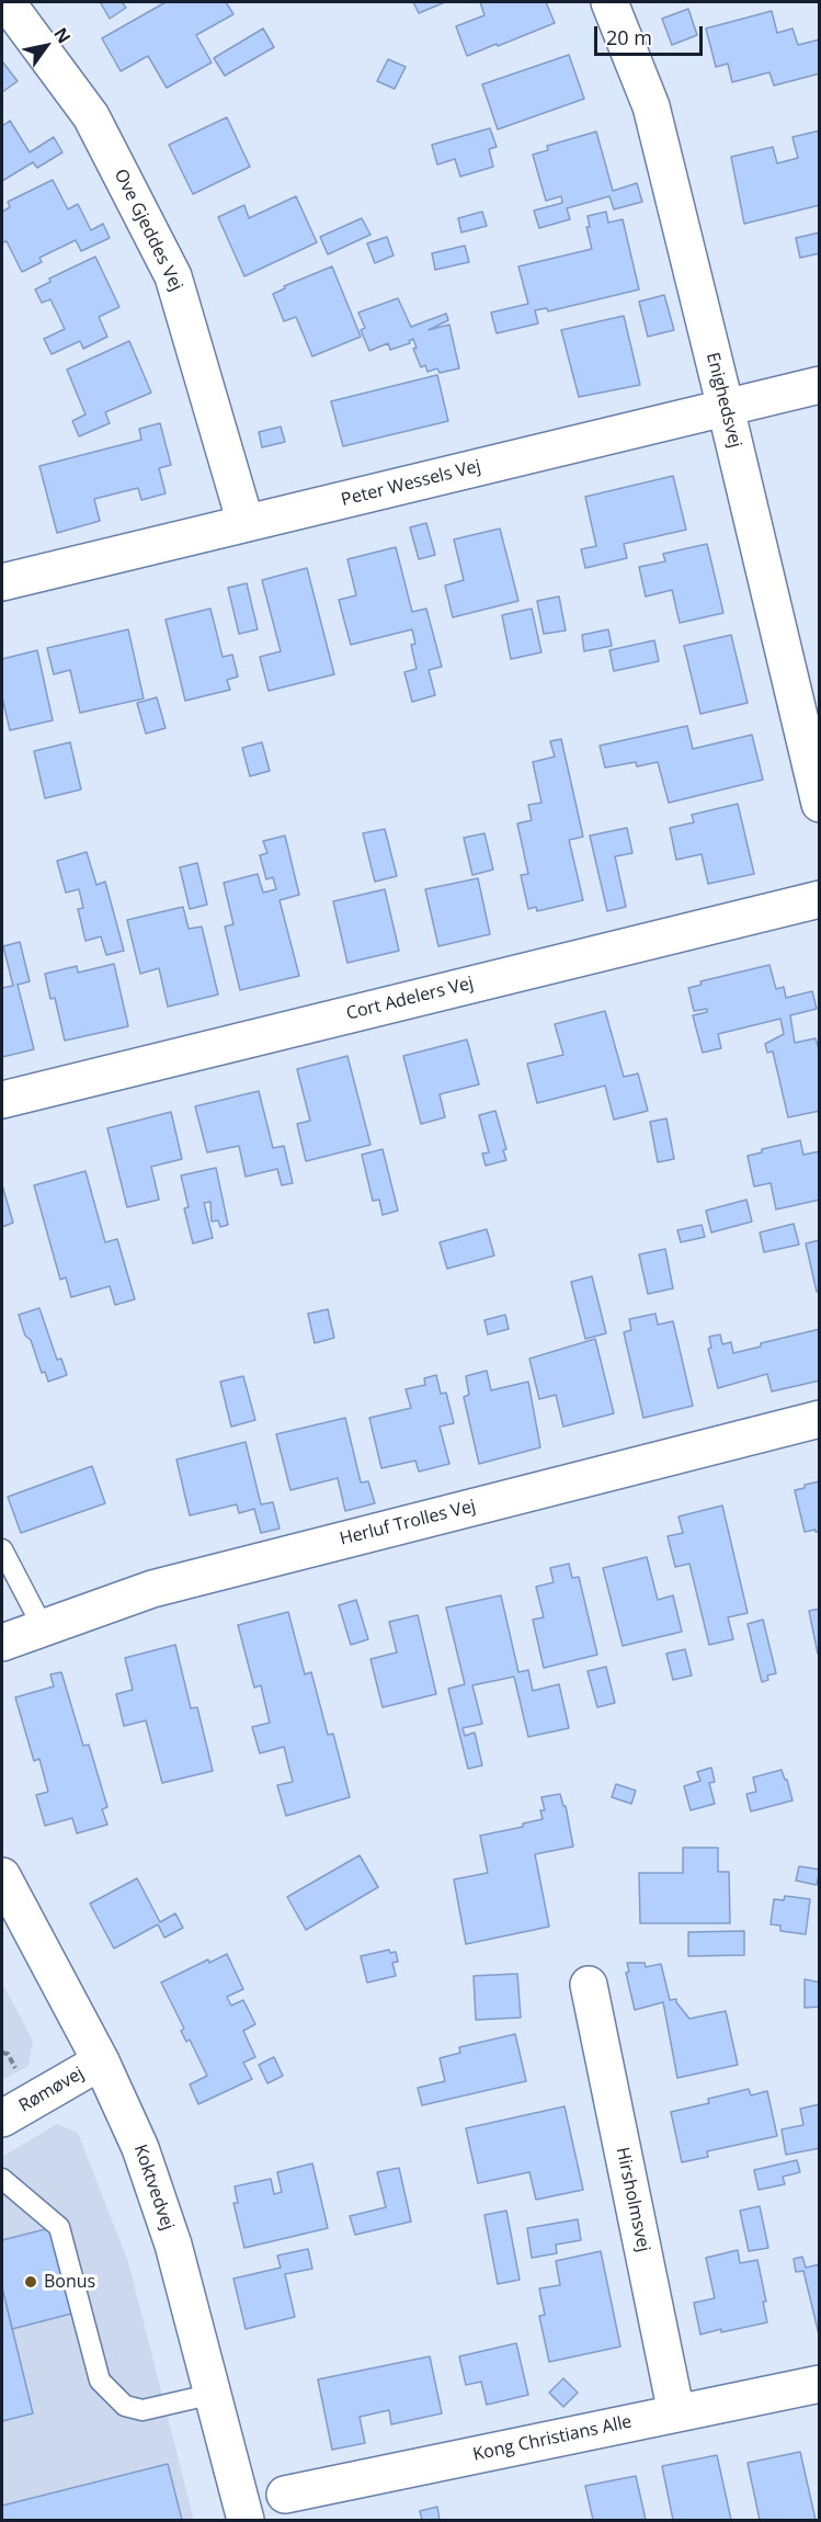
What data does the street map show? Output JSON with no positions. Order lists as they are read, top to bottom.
{
  "streets": {
    "street": [
      "Ove Gjeddes Vej",
      "Enighedsvej",
      "Peter Wessels Vej",
      "Cort Adelers Vej",
      "Herluf Trolles Vej",
      "Rømøvej",
      "Koktvedvej",
      "Hirsholmsvej",
      "Kong Christians Alle"
    ]
  },
  "crossings": [
    ["Ove Gjeddes Vej", "Peter Wessels Vej"],
    ["Enighedsvej", "Peter Wessels Vej"],
    ["Rømøvej", "Koktvedvej"],
    ["Hirsholmsvej", "Kong Christians Alle"]
  ],
  "places": ["Bonus"],
  "scale_bar": "20 m",
  "north": "top right"
}
